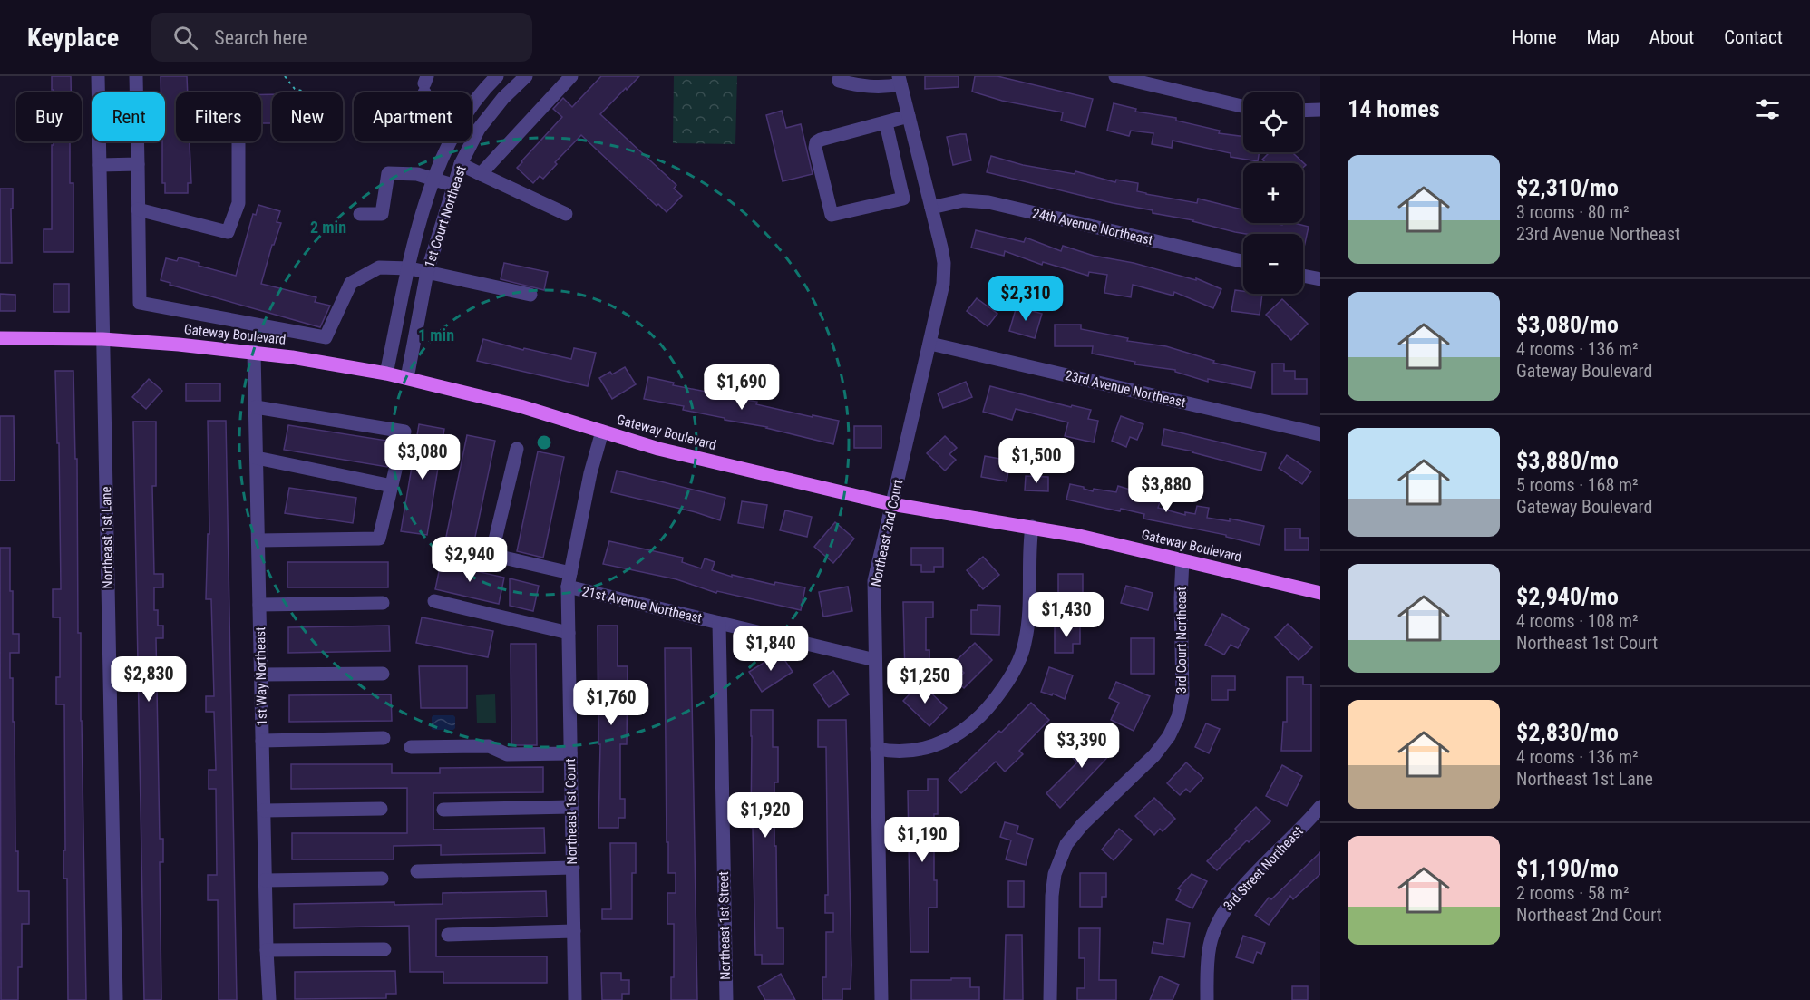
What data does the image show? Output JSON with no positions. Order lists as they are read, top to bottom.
{
  "streets": {
    "main road": ["Gateway Boulevard"],
    "street": [
      "1st Court Northeast",
      "24th Avenue Northeast",
      "23rd Avenue Northeast",
      "Northeast 2nd Court",
      "Northeast 1st Lane",
      "21st Avenue Northeast",
      "3rd Court Northeast",
      "1st Way Northeast",
      "Northeast 1st Court",
      "3rd Street Northeast",
      "Northeast 1st Street"
    ]
  },
  "crossings": [
    ["1st Court Northeast", "Gateway Boulevard"],
    ["24th Avenue Northeast", "Northeast 2nd Court"],
    ["Gateway Boulevard", "Northeast 2nd Court"],
    ["Gateway Boulevard", "Northeast 1st Lane"],
    ["Gateway Boulevard", "3rd Court Northeast"],
    ["Gateway Boulevard", "1st Way Northeast"],
    ["Gateway Boulevard", "Northeast 1st Court"],
    ["23rd Avenue Northeast", "Northeast 2nd Court"],
    ["Northeast 2nd Court", "21st Avenue Northeast"],
    ["21st Avenue Northeast", "Northeast 1st Court"],
    ["21st Avenue Northeast", "Northeast 1st Street"]
  ],
  "page": {
    "header": "Keyplace",
    "search": "Search here",
    "nav": [
      "Home",
      "Map",
      "About",
      "Contact"
    ],
    "heading": "14 homes",
    "map_buttons": ["+", "−"],
    "chip": [
      "Buy",
      "Rent",
      "Filters",
      "New",
      "Apartment"
    ],
    "list": [
      {
        "name": "$2,310/mo",
        "note": "3 rooms · 80 m² · 23rd Avenue Northeast"
      },
      {
        "name": "$3,080/mo",
        "note": "4 rooms · 136 m² · Gateway Boulevard"
      },
      {
        "name": "$3,880/mo",
        "note": "5 rooms · 168 m² · Gateway Boulevard"
      },
      {
        "name": "$2,940/mo",
        "note": "4 rooms · 108 m² · Northeast 1st Court"
      },
      {
        "name": "$2,830/mo",
        "note": "4 rooms · 136 m² · Northeast 1st Lane"
      },
      {
        "name": "$1,190/mo",
        "note": "2 rooms · 58 m² · Northeast 2nd Court"
      }
    ],
    "price": [
      "$2,310",
      "$1,690",
      "$3,080",
      "$1,500",
      "$3,880",
      "$2,940",
      "$1,430",
      "$1,840",
      "$2,830",
      "$1,250",
      "$1,760",
      "$3,390",
      "$1,920",
      "$1,190"
    ]
  },
  "rings": ["2 min", "1 min"]
}
